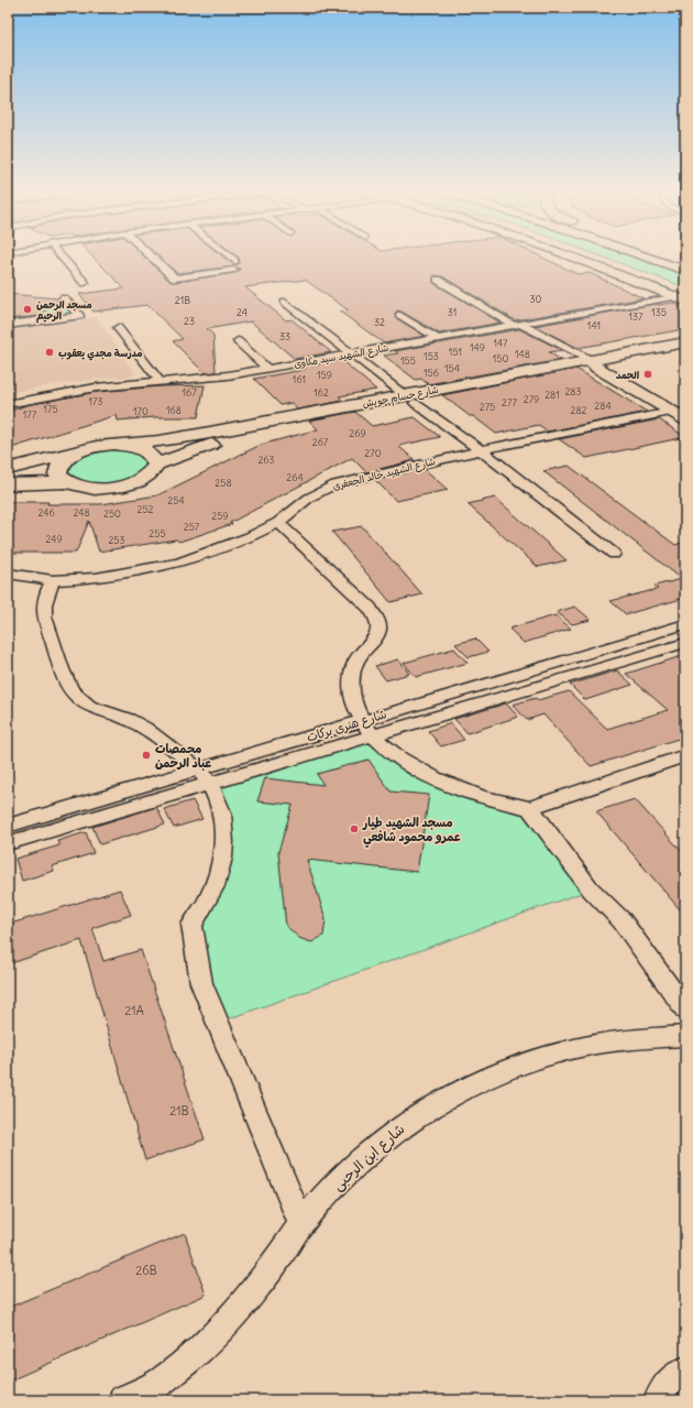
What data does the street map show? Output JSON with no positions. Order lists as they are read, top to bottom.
{
  "streets": {
    "street": [
      "شارع الشهيد سيد مكاوى",
      "شارع حسام جويش",
      "شارع الشهيد خالد الجعفرى",
      "شارع هنرى بركات",
      "شارع ابن الرحبى"
    ]
  },
  "places": [
    "مسجد الرحمن الرحيم",
    "مدرسة مجدي يعقوب",
    "الحمد",
    "محمصات عباد الرحمن",
    "مسجد الشهيد طيار عمرو محمود شافعي"
  ],
  "house_numbers": [
    "30",
    "21B",
    "24",
    "31",
    "135",
    "137",
    "23",
    "32",
    "141",
    "33",
    "147",
    "149",
    "151",
    "148",
    "153",
    "150",
    "155",
    "154",
    "156",
    "159",
    "161",
    "283",
    "167",
    "162",
    "281",
    "279",
    "173",
    "277",
    "284",
    "275",
    "175",
    "168",
    "282",
    "170",
    "177",
    "269",
    "267",
    "270",
    "263",
    "264",
    "258",
    "254",
    "252",
    "246",
    "248",
    "250",
    "259",
    "257",
    "255",
    "249",
    "253",
    "21A",
    "21B",
    "26B"
  ]
}
